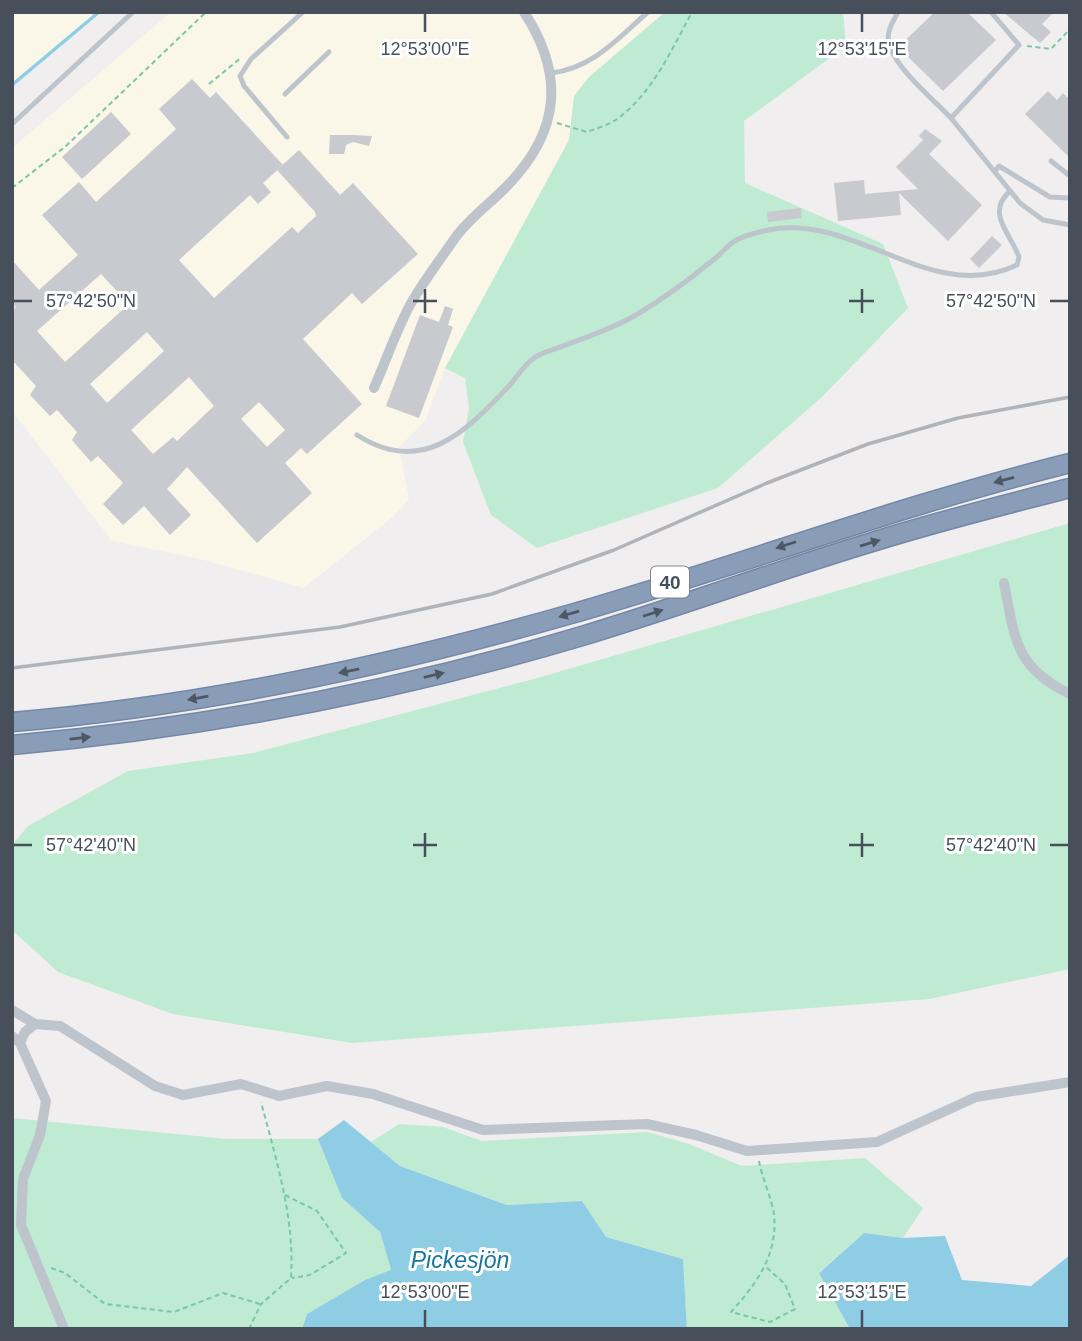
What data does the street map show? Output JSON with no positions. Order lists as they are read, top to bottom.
{
  "streets": {
    "highway": ["40"]
  },
  "water": ["Pickesjön"],
  "coordinates": [
    "12°53'00\"E",
    "12°53'15\"E",
    "57°42'50\"N",
    "57°42'40\"N"
  ]
}
